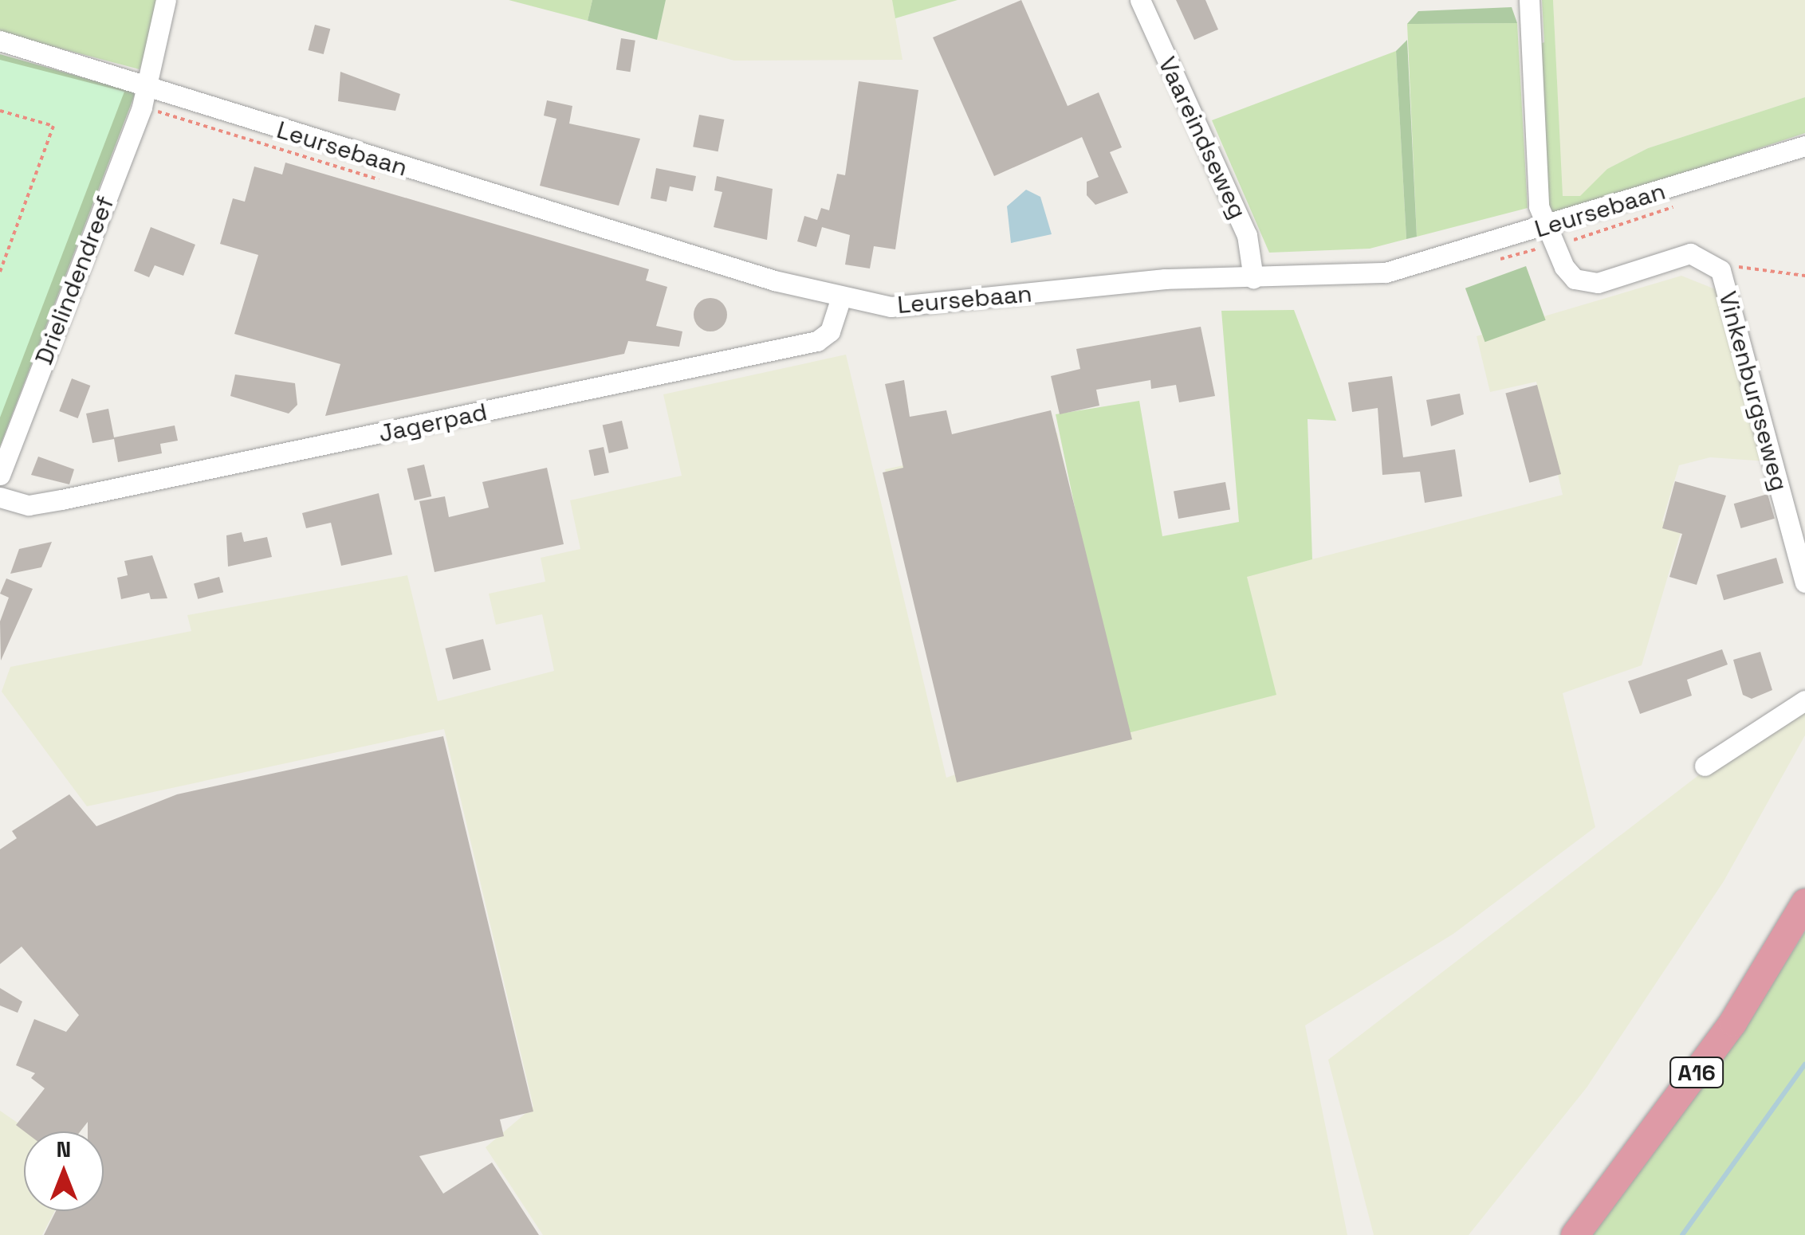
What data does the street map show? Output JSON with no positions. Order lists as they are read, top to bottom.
{
  "streets": {
    "highway": ["A16"],
    "street": [
      "Vaareindseweg",
      "Leursebaan",
      "Drielindendreef",
      "Vinkenburgseweg",
      "Jagerpad"
    ]
  },
  "crossings": [
    ["Vaareindseweg", "Leursebaan"],
    ["Leursebaan", "Drielindendreef"],
    ["Leursebaan", "Vinkenburgseweg"],
    ["Leursebaan", "Jagerpad"]
  ],
  "north": "top"
}
